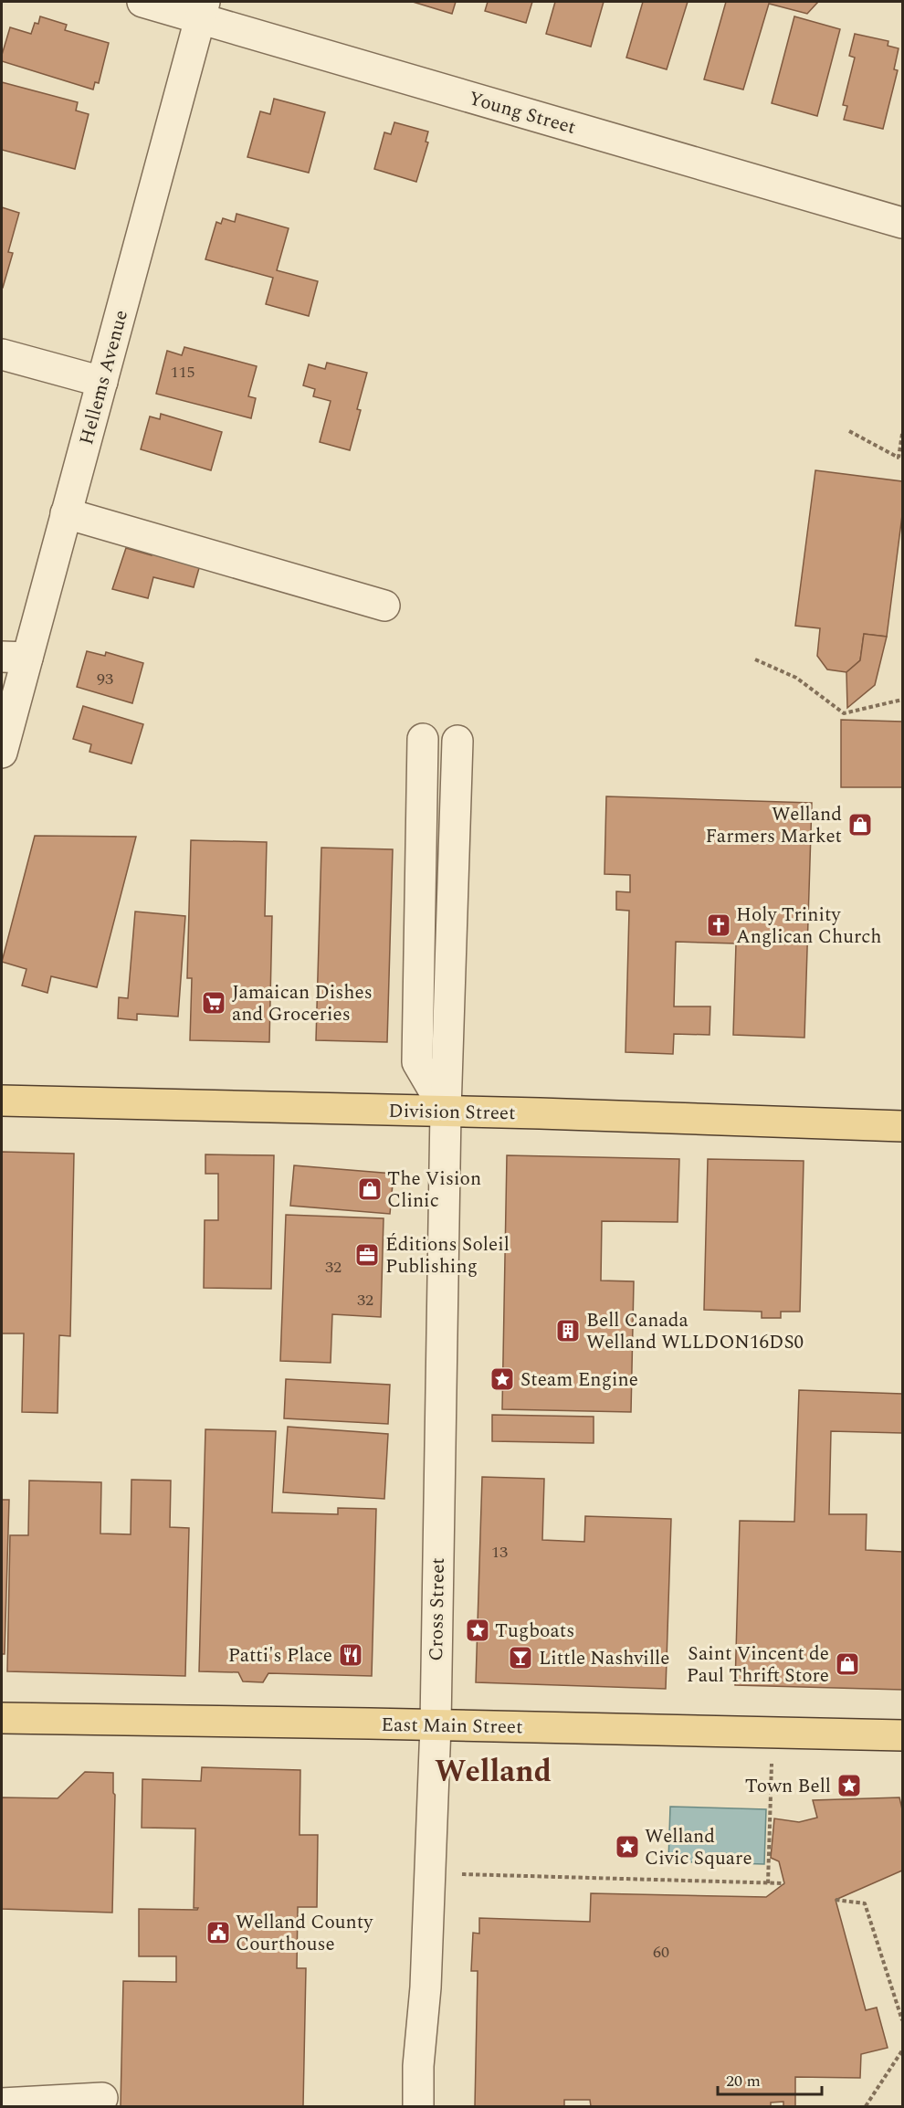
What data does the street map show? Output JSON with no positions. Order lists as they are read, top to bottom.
{
  "streets": {
    "main road": ["Division Street", "East Main Street"],
    "street": ["Young Street", "Hellems Avenue", "Cross Street"]
  },
  "crossings": [
    ["Young Street", "Hellems Avenue"],
    ["Division Street", "Cross Street"],
    ["Cross Street", "East Main Street"]
  ],
  "districts": ["Welland"],
  "places": {
    "shop": ["Welland Farmers Market", "The Vision Clinic", "Saint Vincent de Paul Thrift Store"],
    "church": ["Holy Trinity Anglican Church"],
    "supermarket": ["Jamaican Dishes and Groceries"],
    "office": ["Éditions Soleil Publishing"],
    "building": ["Bell Canada Welland WLLDON16DS0"],
    "place": [
      "Steam Engine",
      "Tugboats",
      "Town Bell",
      "Welland Civic Square"
    ],
    "restaurant": ["Patti's Place"],
    "bar": ["Little Nashville"],
    "public building": ["Welland County Courthouse"]
  },
  "house_numbers": [
    "115",
    "93",
    "32",
    "32",
    "13",
    "60"
  ],
  "scale_bar": "20 m"
}
